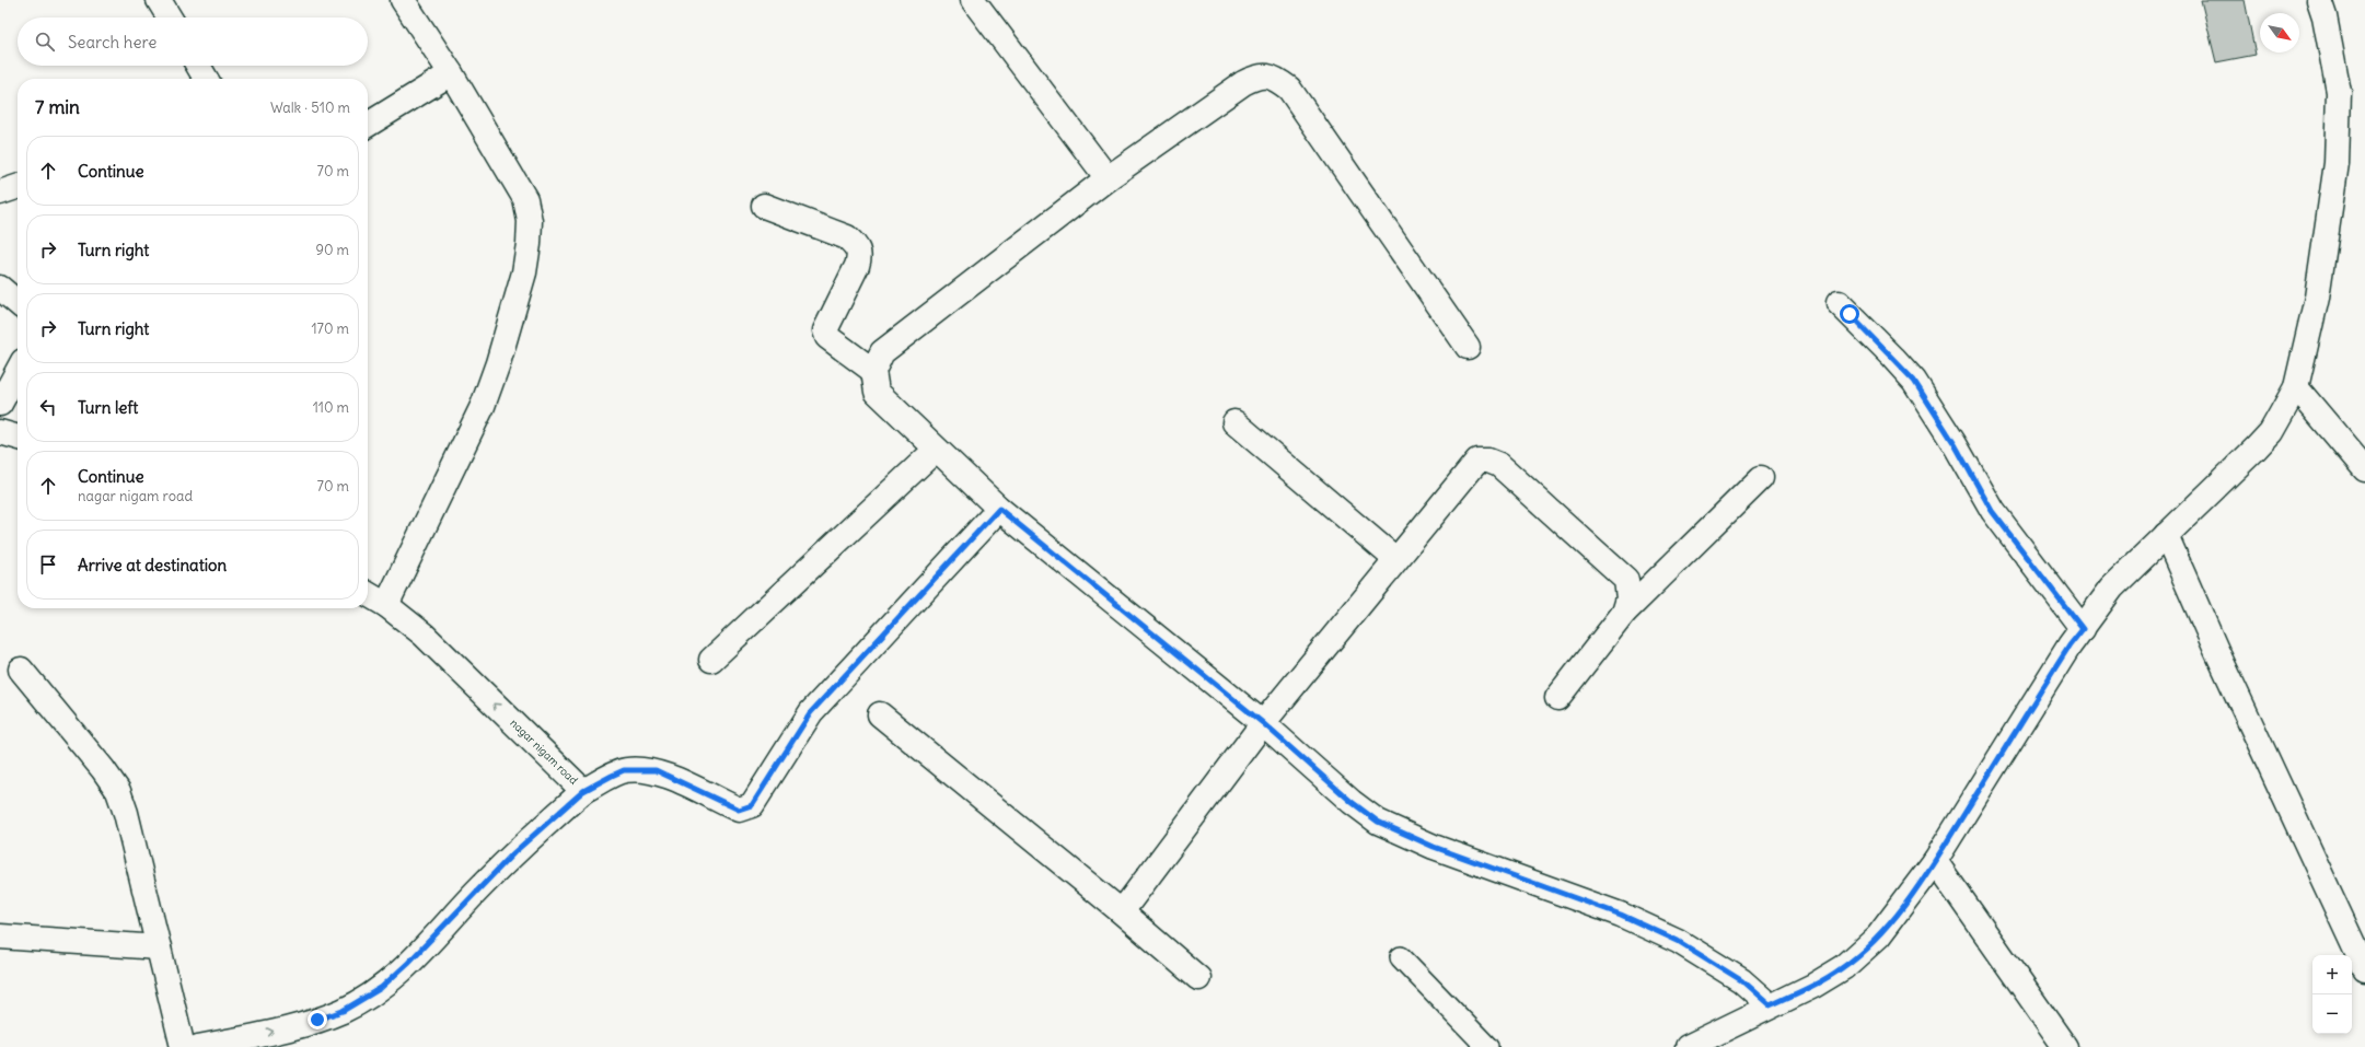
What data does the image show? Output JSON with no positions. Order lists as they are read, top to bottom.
{
  "streets": {
    "street": ["nagar nigam road"]
  },
  "north": "bottom right",
  "page": {
    "search": "Search here",
    "heading": ["7 min", "Walk · 510 m"],
    "list": [
      ["Continue", "70 m"],
      ["Turn right", "90 m"],
      ["Turn right", "170 m"],
      ["Turn left", "110 m"],
      ["Continue", "nagar nigam road", "70 m"],
      "Arrive at destination"
    ],
    "map_buttons": ["+", "−"]
  }
}
